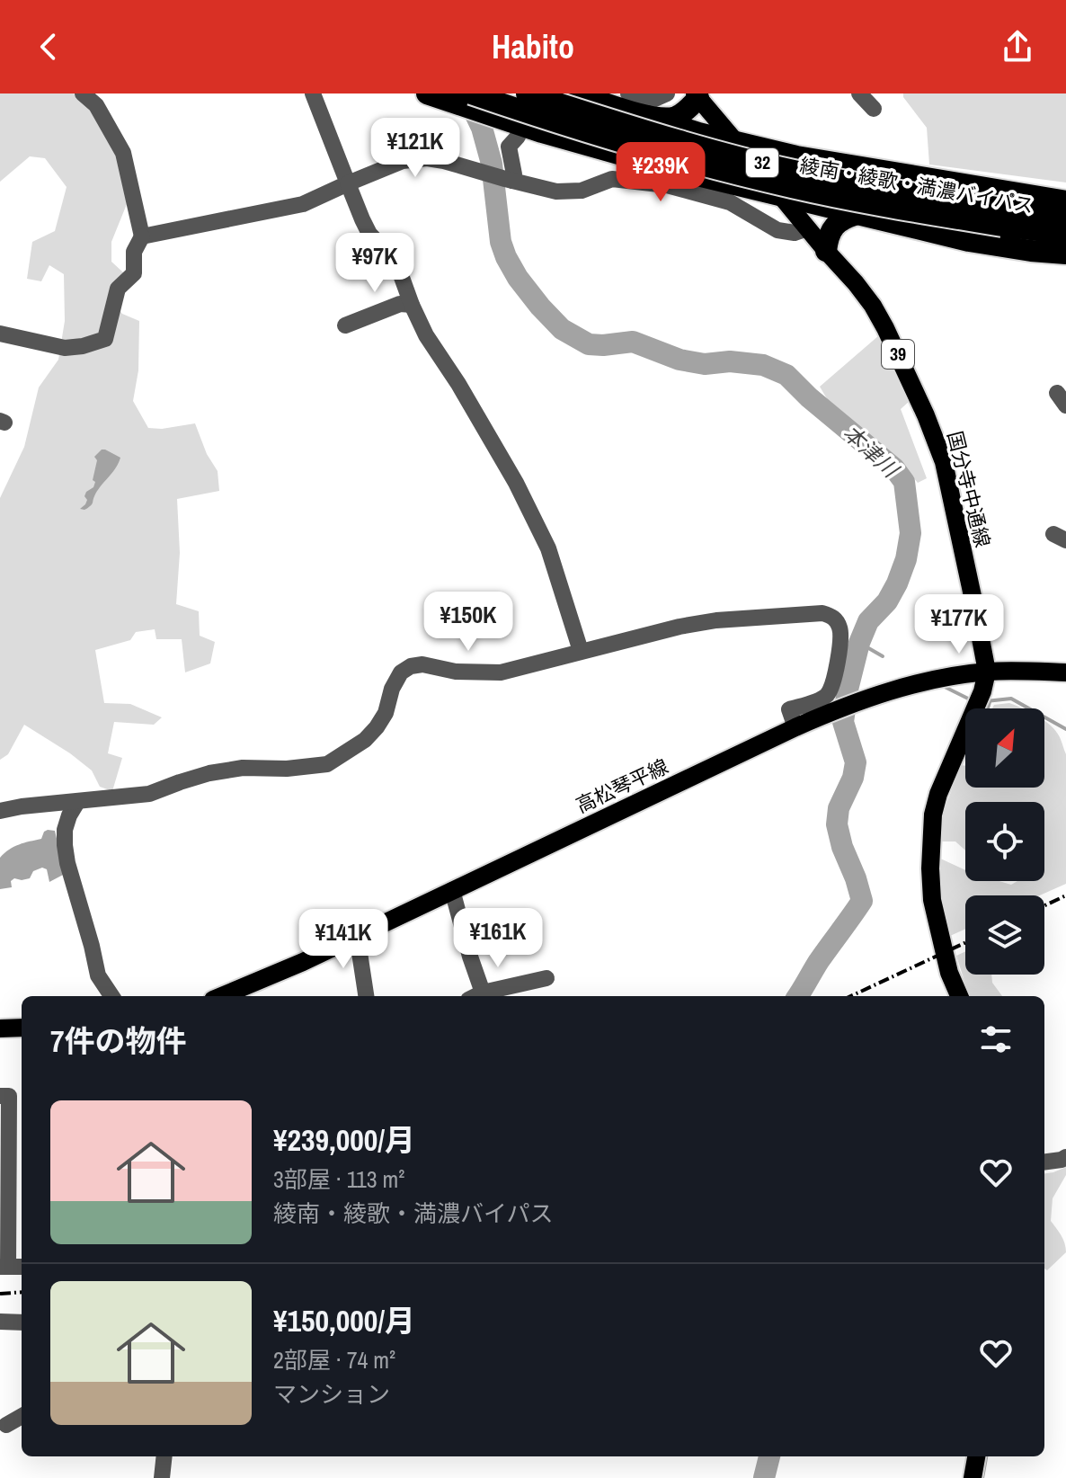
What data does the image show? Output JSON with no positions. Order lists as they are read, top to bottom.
{
  "streets": {
    "highway": ["32", "綾南・綾歌・満濃バイパス"],
    "main road": ["39", "国分寺中通線", "高松琴平線"]
  },
  "crossings": [
    ["国分寺中通線", "高松琴平線"]
  ],
  "water": ["本津川"],
  "north": "top right",
  "page": {
    "header": "Habito",
    "price": [
      "¥121K",
      "¥239K",
      "¥97K",
      "¥150K",
      "¥177K",
      "¥161K",
      "¥141K"
    ],
    "heading": "7件の物件",
    "list": [
      {
        "name": "¥239,000/月",
        "note": "3部屋 · 113 m² · 綾南・綾歌・満濃バイパス"
      },
      {
        "name": "¥150,000/月",
        "note": "2部屋 · 74 m² · マンション"
      }
    ]
  }
}
